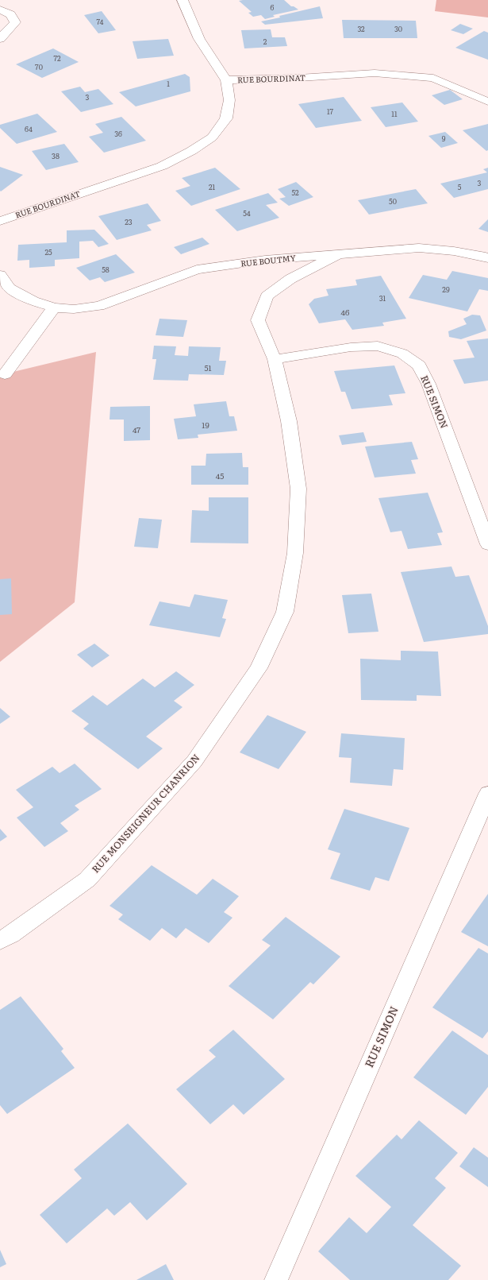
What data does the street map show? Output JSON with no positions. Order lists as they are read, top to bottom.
{
  "streets": {
    "street": [
      "RUE BOURDINAT",
      "RUE BOUTMY",
      "RUE SIMON",
      "RUE MONSEIGNEUR CHANRION"
    ]
  },
  "crossings": [
    ["RUE BOUTMY", "RUE MONSEIGNEUR CHANRION"],
    ["RUE SIMON", "RUE MONSEIGNEUR CHANRION"]
  ],
  "house_numbers": [
    "6",
    "74",
    "32",
    "30",
    "2",
    "72",
    "70",
    "1",
    "3",
    "17",
    "11",
    "64",
    "36",
    "9",
    "38",
    "3",
    "21",
    "5",
    "52",
    "50",
    "54",
    "23",
    "25",
    "58",
    "29",
    "31",
    "46",
    "51",
    "19",
    "47",
    "45"
  ]
}
